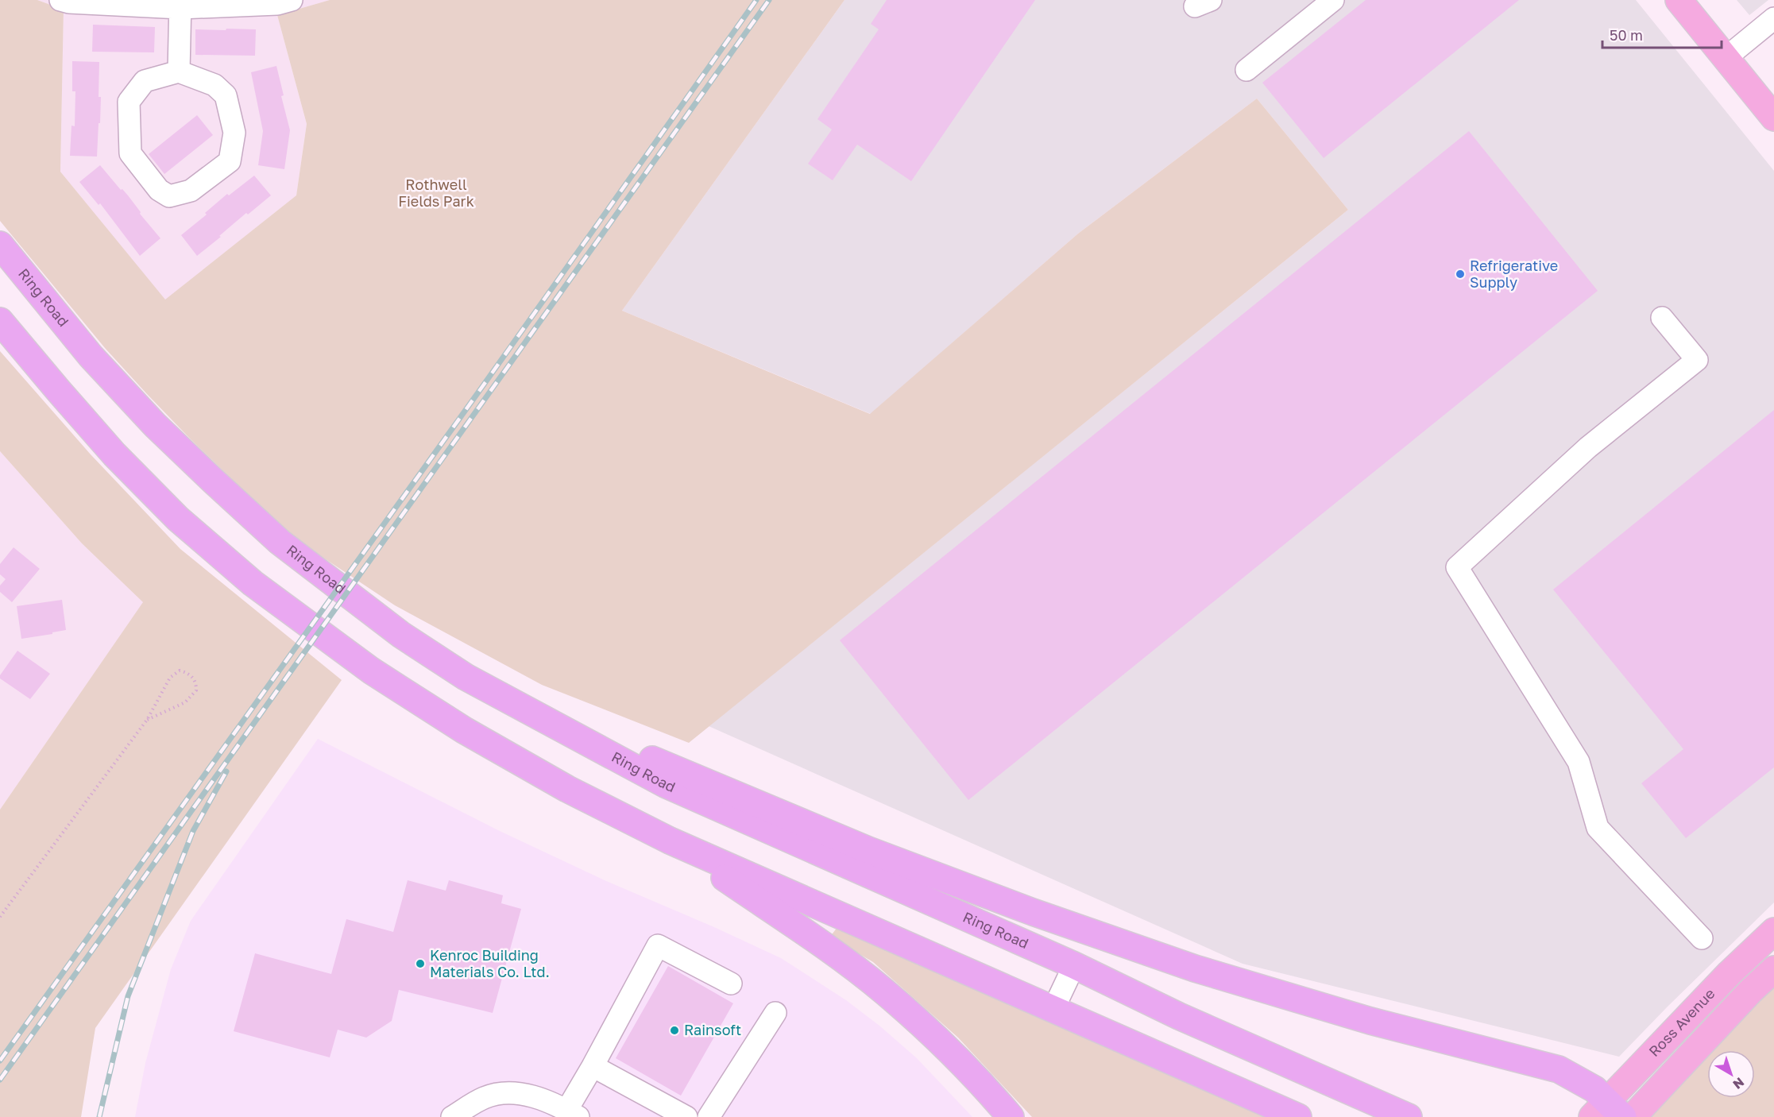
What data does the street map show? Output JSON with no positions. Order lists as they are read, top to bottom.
{
  "streets": {
    "highway": ["Ring Road"],
    "main road": ["Ross Avenue"]
  },
  "parks": ["Rothwell Fields Park"],
  "places": ["Refrigerative Supply", "Kenroc Building Materials Co. Ltd.", "Rainsoft"],
  "scale_bar": "50 m",
  "north": "bottom right"
}
